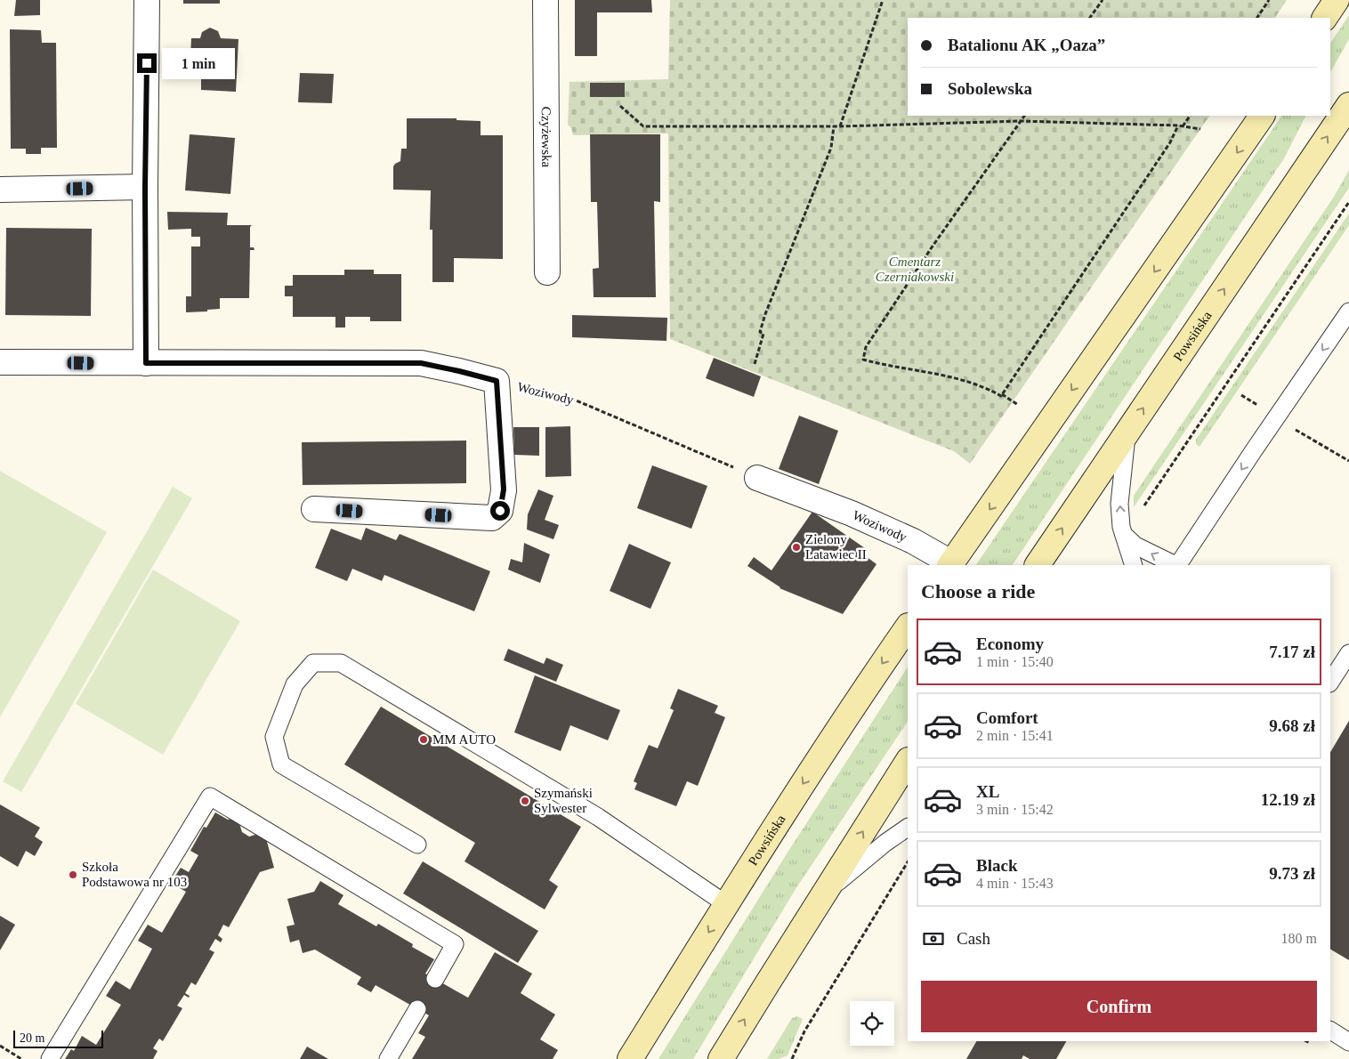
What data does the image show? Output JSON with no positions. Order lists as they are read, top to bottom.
{
  "streets": {
    "main road": ["Powsińska"],
    "street": ["Czyżewska", "Woziwody"]
  },
  "parks": ["Cmentarz Czerniakowski"],
  "places": [
    "Zielony Latawiec II",
    "MM AUTO",
    "Szymański Sylwester",
    "Szkoła Podstawowa nr 103"
  ],
  "scale_bar": "20 m",
  "page": {
    "banner": ["Batalionu AK „Oaza”", "Sobolewska"],
    "bubble": "1 min",
    "heading": "Choose a ride",
    "list": [
      {
        "name": "Economy",
        "note": "1 min · 15:40",
        "value": "7.17 zł"
      },
      {
        "name": "Comfort",
        "note": "2 min · 15:41",
        "value": "9.68 zł"
      },
      {
        "name": "XL",
        "note": "3 min · 15:42",
        "value": "12.19 zł"
      },
      {
        "name": "Black",
        "note": "4 min · 15:43",
        "value": "9.73 zł"
      }
    ],
    "pay": ["Cash", "180 m"],
    "buttons": "Confirm",
    "scale": "20 m"
  }
}
